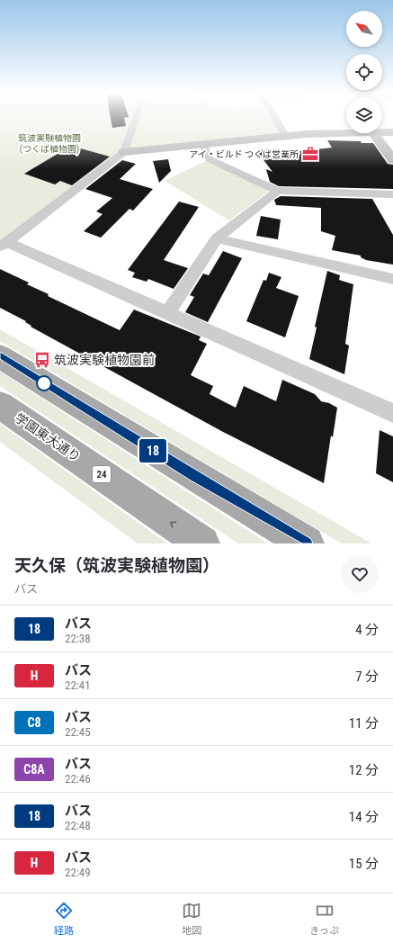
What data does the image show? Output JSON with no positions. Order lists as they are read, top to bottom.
{
  "streets": {
    "main road": ["学園東大通り", "24"]
  },
  "parks": ["筑波実験植物園 (つくば植物園)"],
  "places": {
    "office": ["アイ・ビルド つくば営業所"],
    "bus stop": ["筑波実験植物園前"]
  },
  "lines": ["bus line 18"],
  "north": "top left",
  "page": {
    "on_map": "18",
    "heading": ["天久保（筑波実験植物園）", "バス"],
    "list": [
      {
        "mark": "18",
        "name": "バス",
        "note": "22:38",
        "value": "4 分"
      },
      {
        "mark": "H",
        "name": "バス",
        "note": "22:41",
        "value": "7 分"
      },
      {
        "mark": "C8",
        "name": "バス",
        "note": "22:45",
        "value": "11 分"
      },
      {
        "mark": "C8A",
        "name": "バス",
        "note": "22:46",
        "value": "12 分"
      },
      {
        "mark": "18",
        "name": "バス",
        "note": "22:48",
        "value": "14 分"
      },
      {
        "mark": "H",
        "name": "バス",
        "note": "22:49",
        "value": "15 分"
      }
    ],
    "tabs": ["経路", "地図", "きっぷ"]
  }
}
